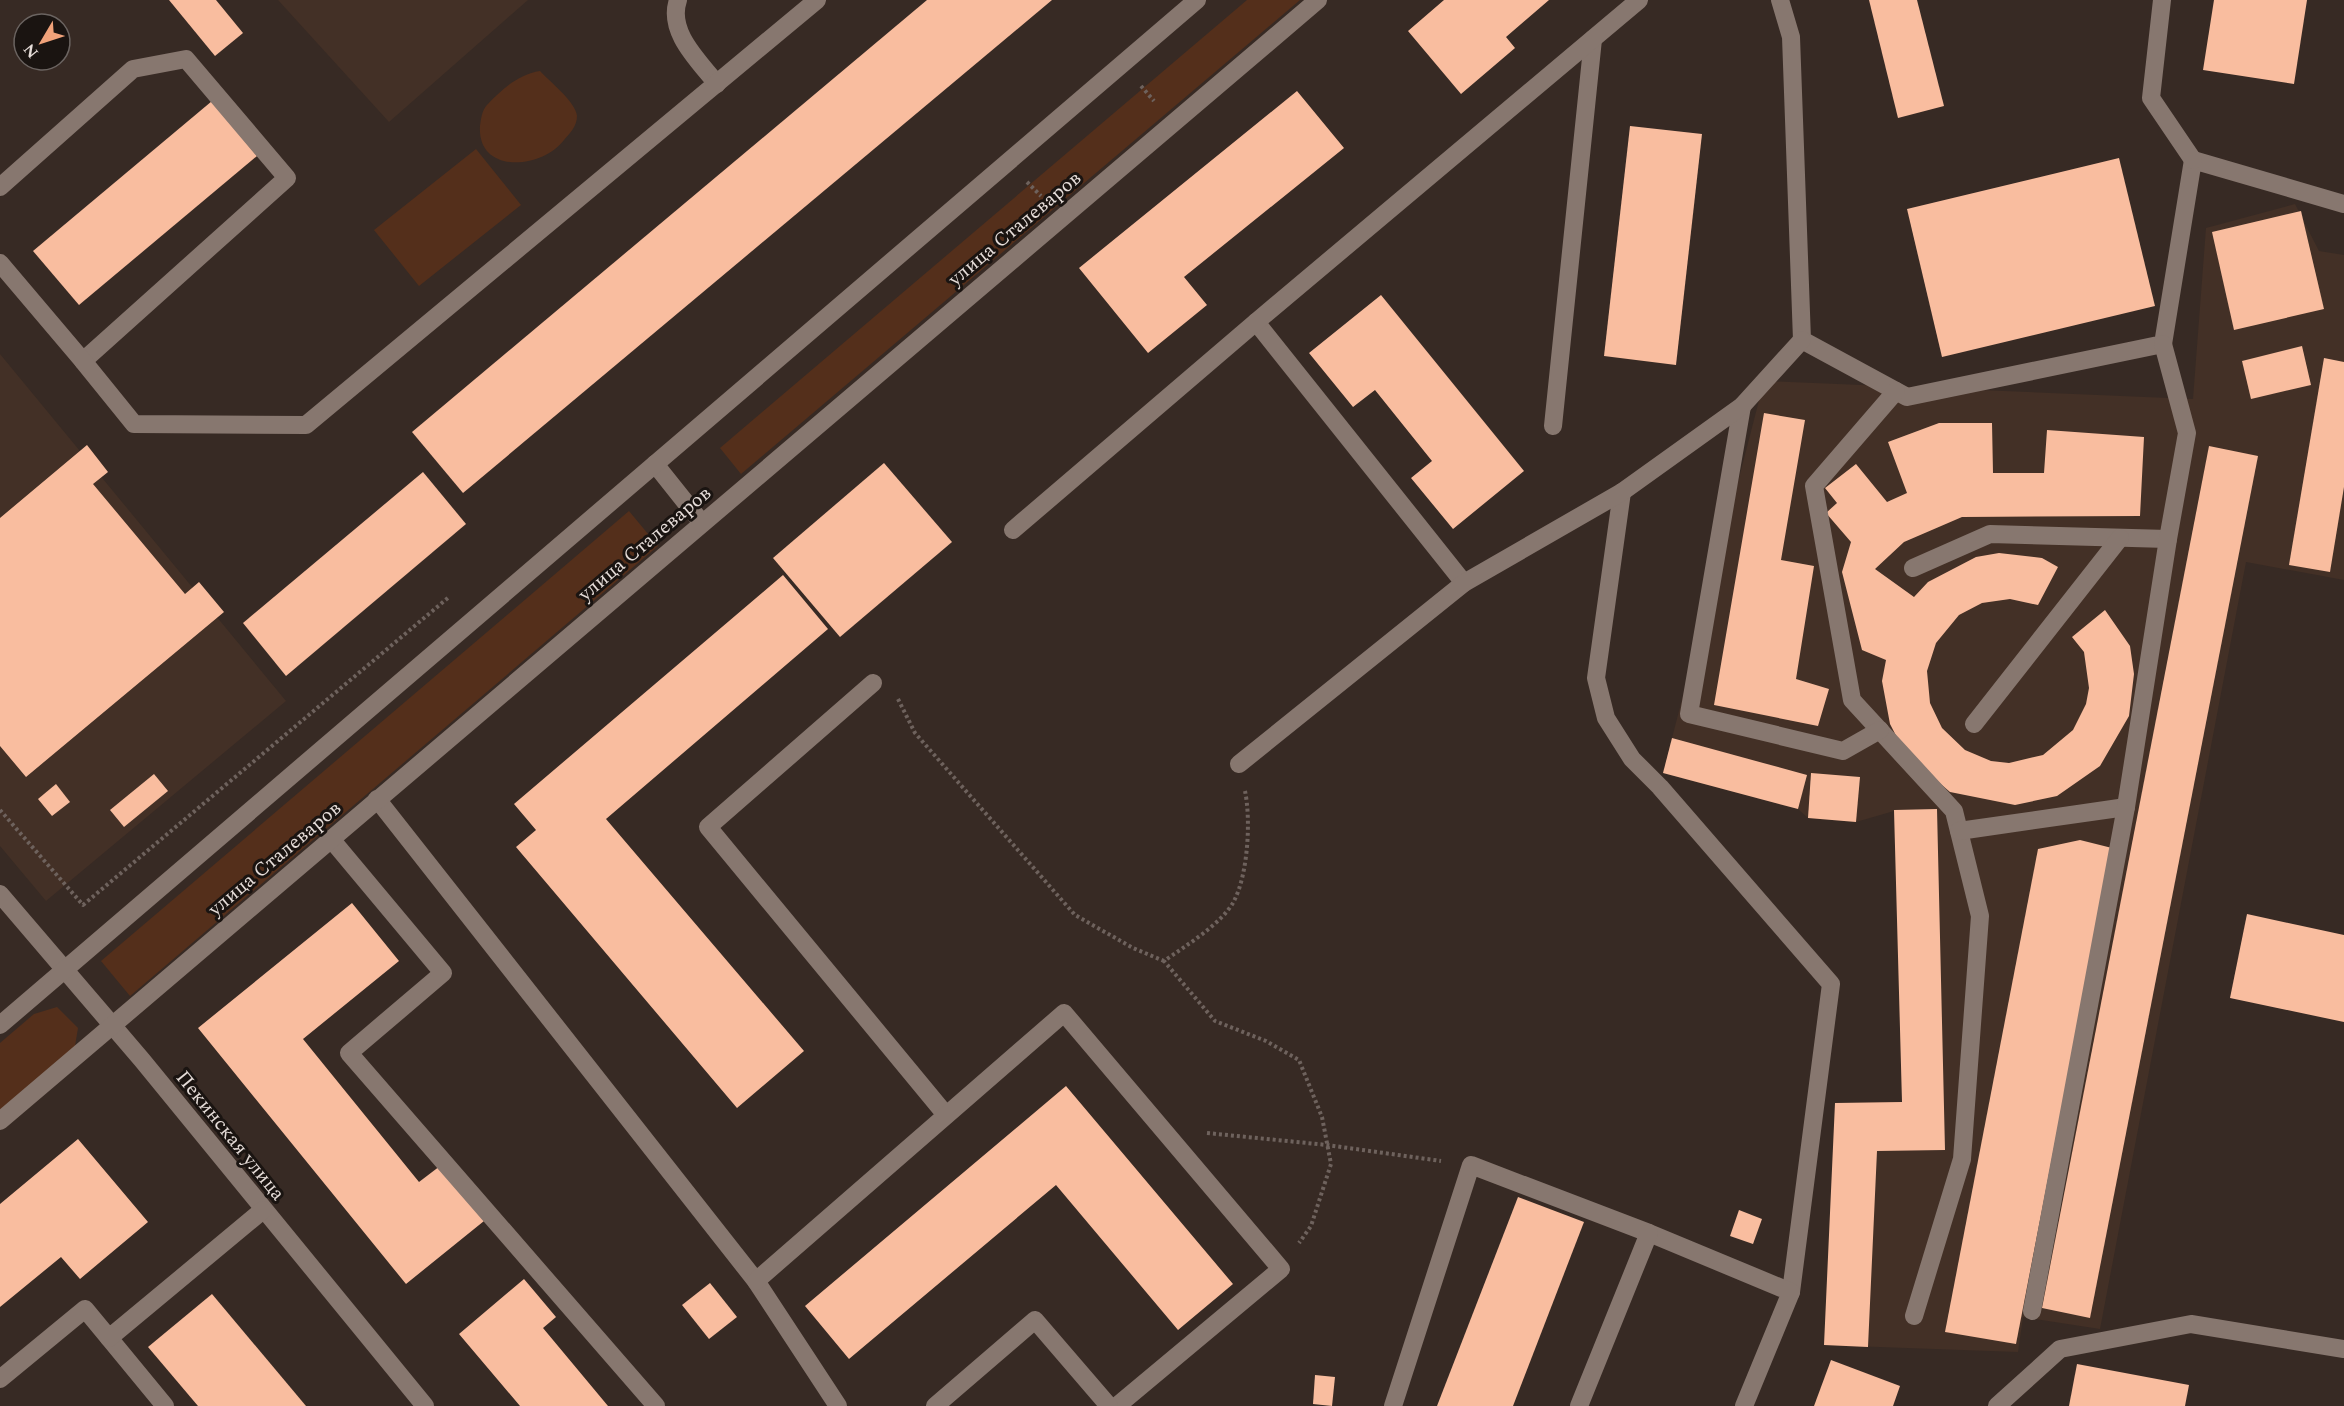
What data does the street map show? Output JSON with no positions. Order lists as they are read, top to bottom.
{
  "streets": {
    "street": ["улица Сталеваров", "Пекинская улица"]
  },
  "crossings": [
    ["улица Сталеваров", "Пекинская улица"]
  ],
  "north": "bottom left"
}
